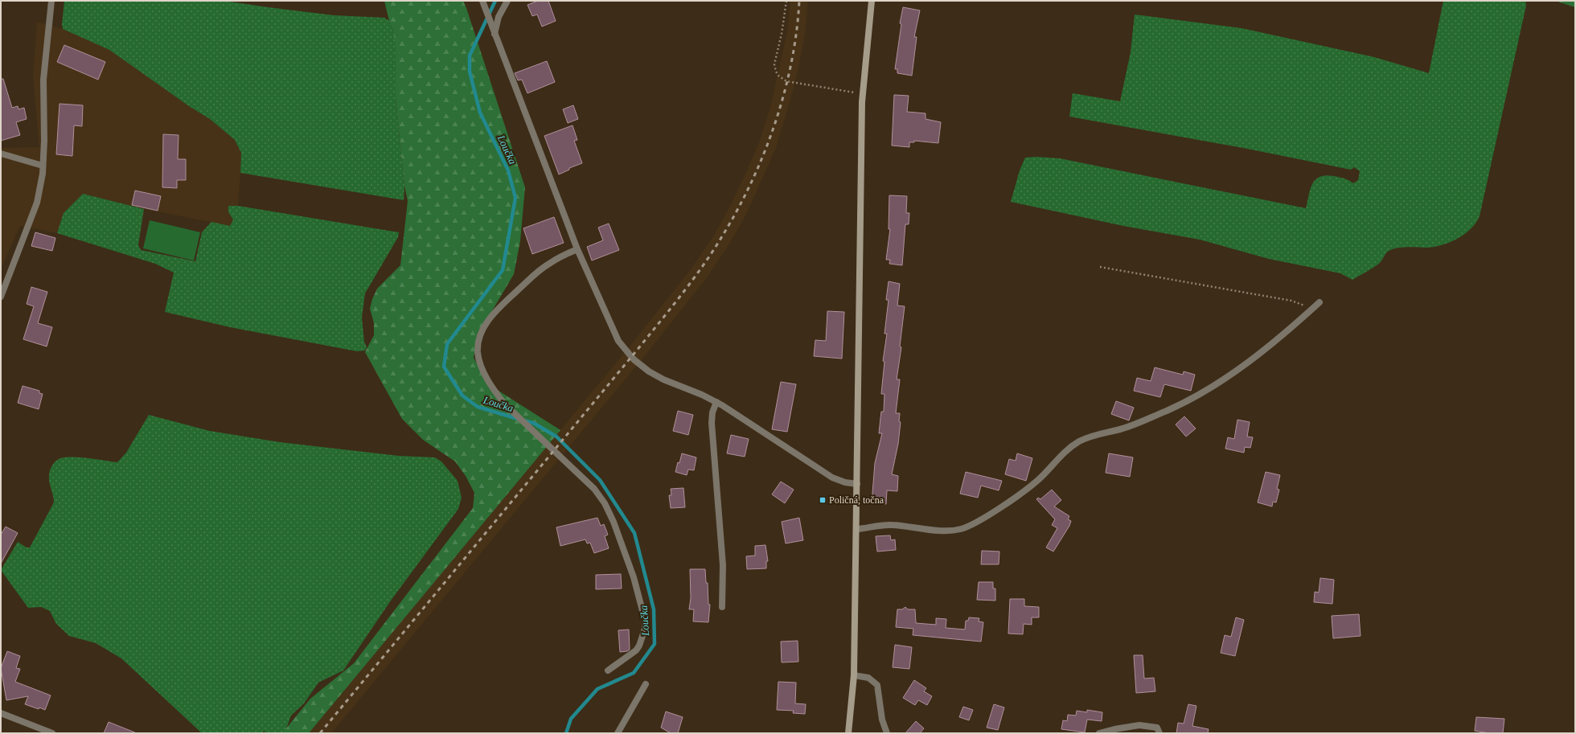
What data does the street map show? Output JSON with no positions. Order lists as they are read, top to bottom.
{
  "water": ["Loučka"],
  "places": {
    "transit": ["Poličná, točna"]
  }
}
